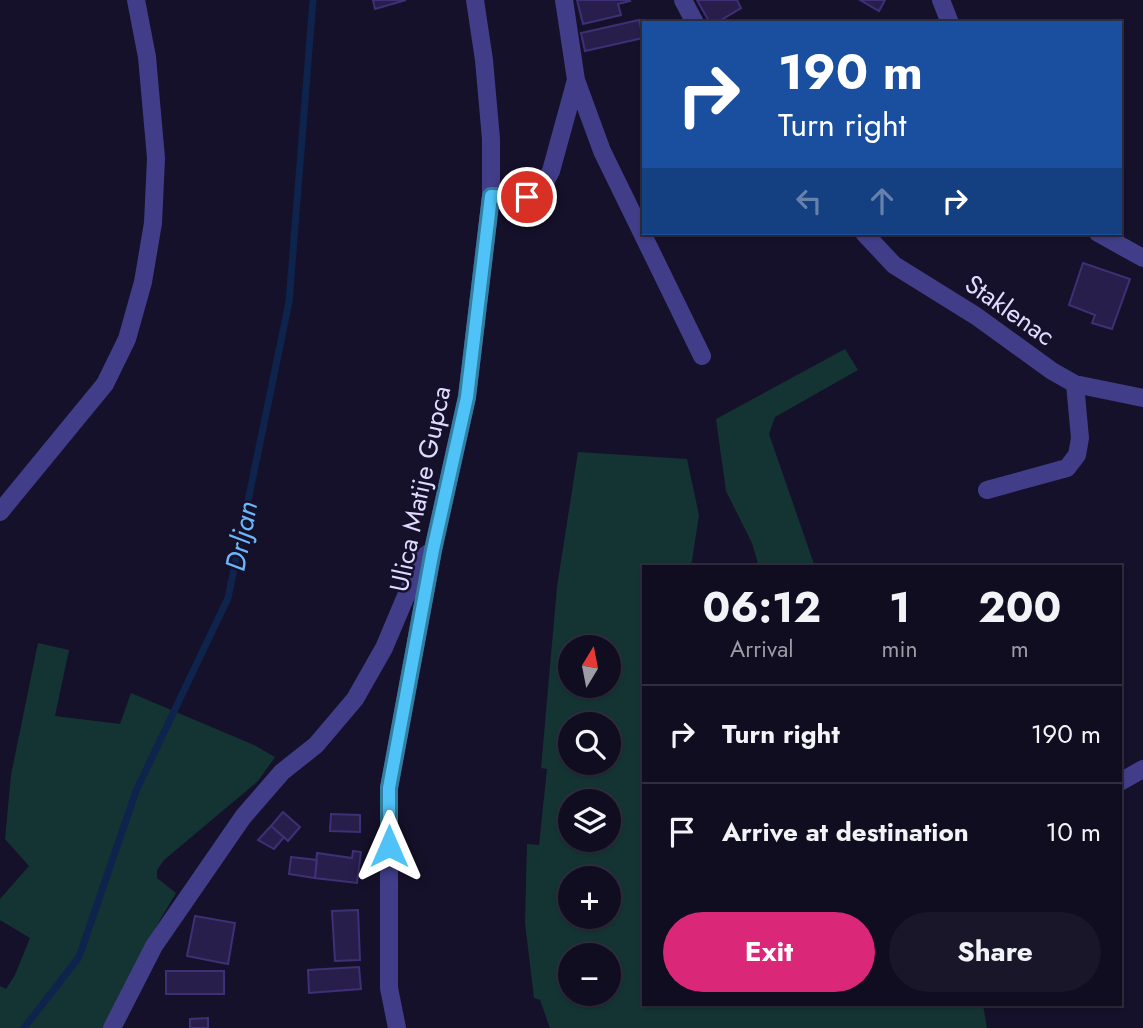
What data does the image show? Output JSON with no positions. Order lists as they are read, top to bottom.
{
  "streets": {
    "street": ["Staklenac", "Ulica Matije Gupca"]
  },
  "water": ["Drljan"],
  "north": "top",
  "page": {
    "turn": ["190 m", "Turn right"],
    "eta": [
      "06:12",
      "Arrival",
      "1",
      "min",
      "200",
      "m"
    ],
    "map_buttons": ["+", "−"],
    "list": [
      {
        "name": "Turn right",
        "value": "190 m"
      },
      {
        "name": "Arrive at destination",
        "value": "10 m"
      }
    ],
    "buttons": ["Exit", "Share"]
  }
}
